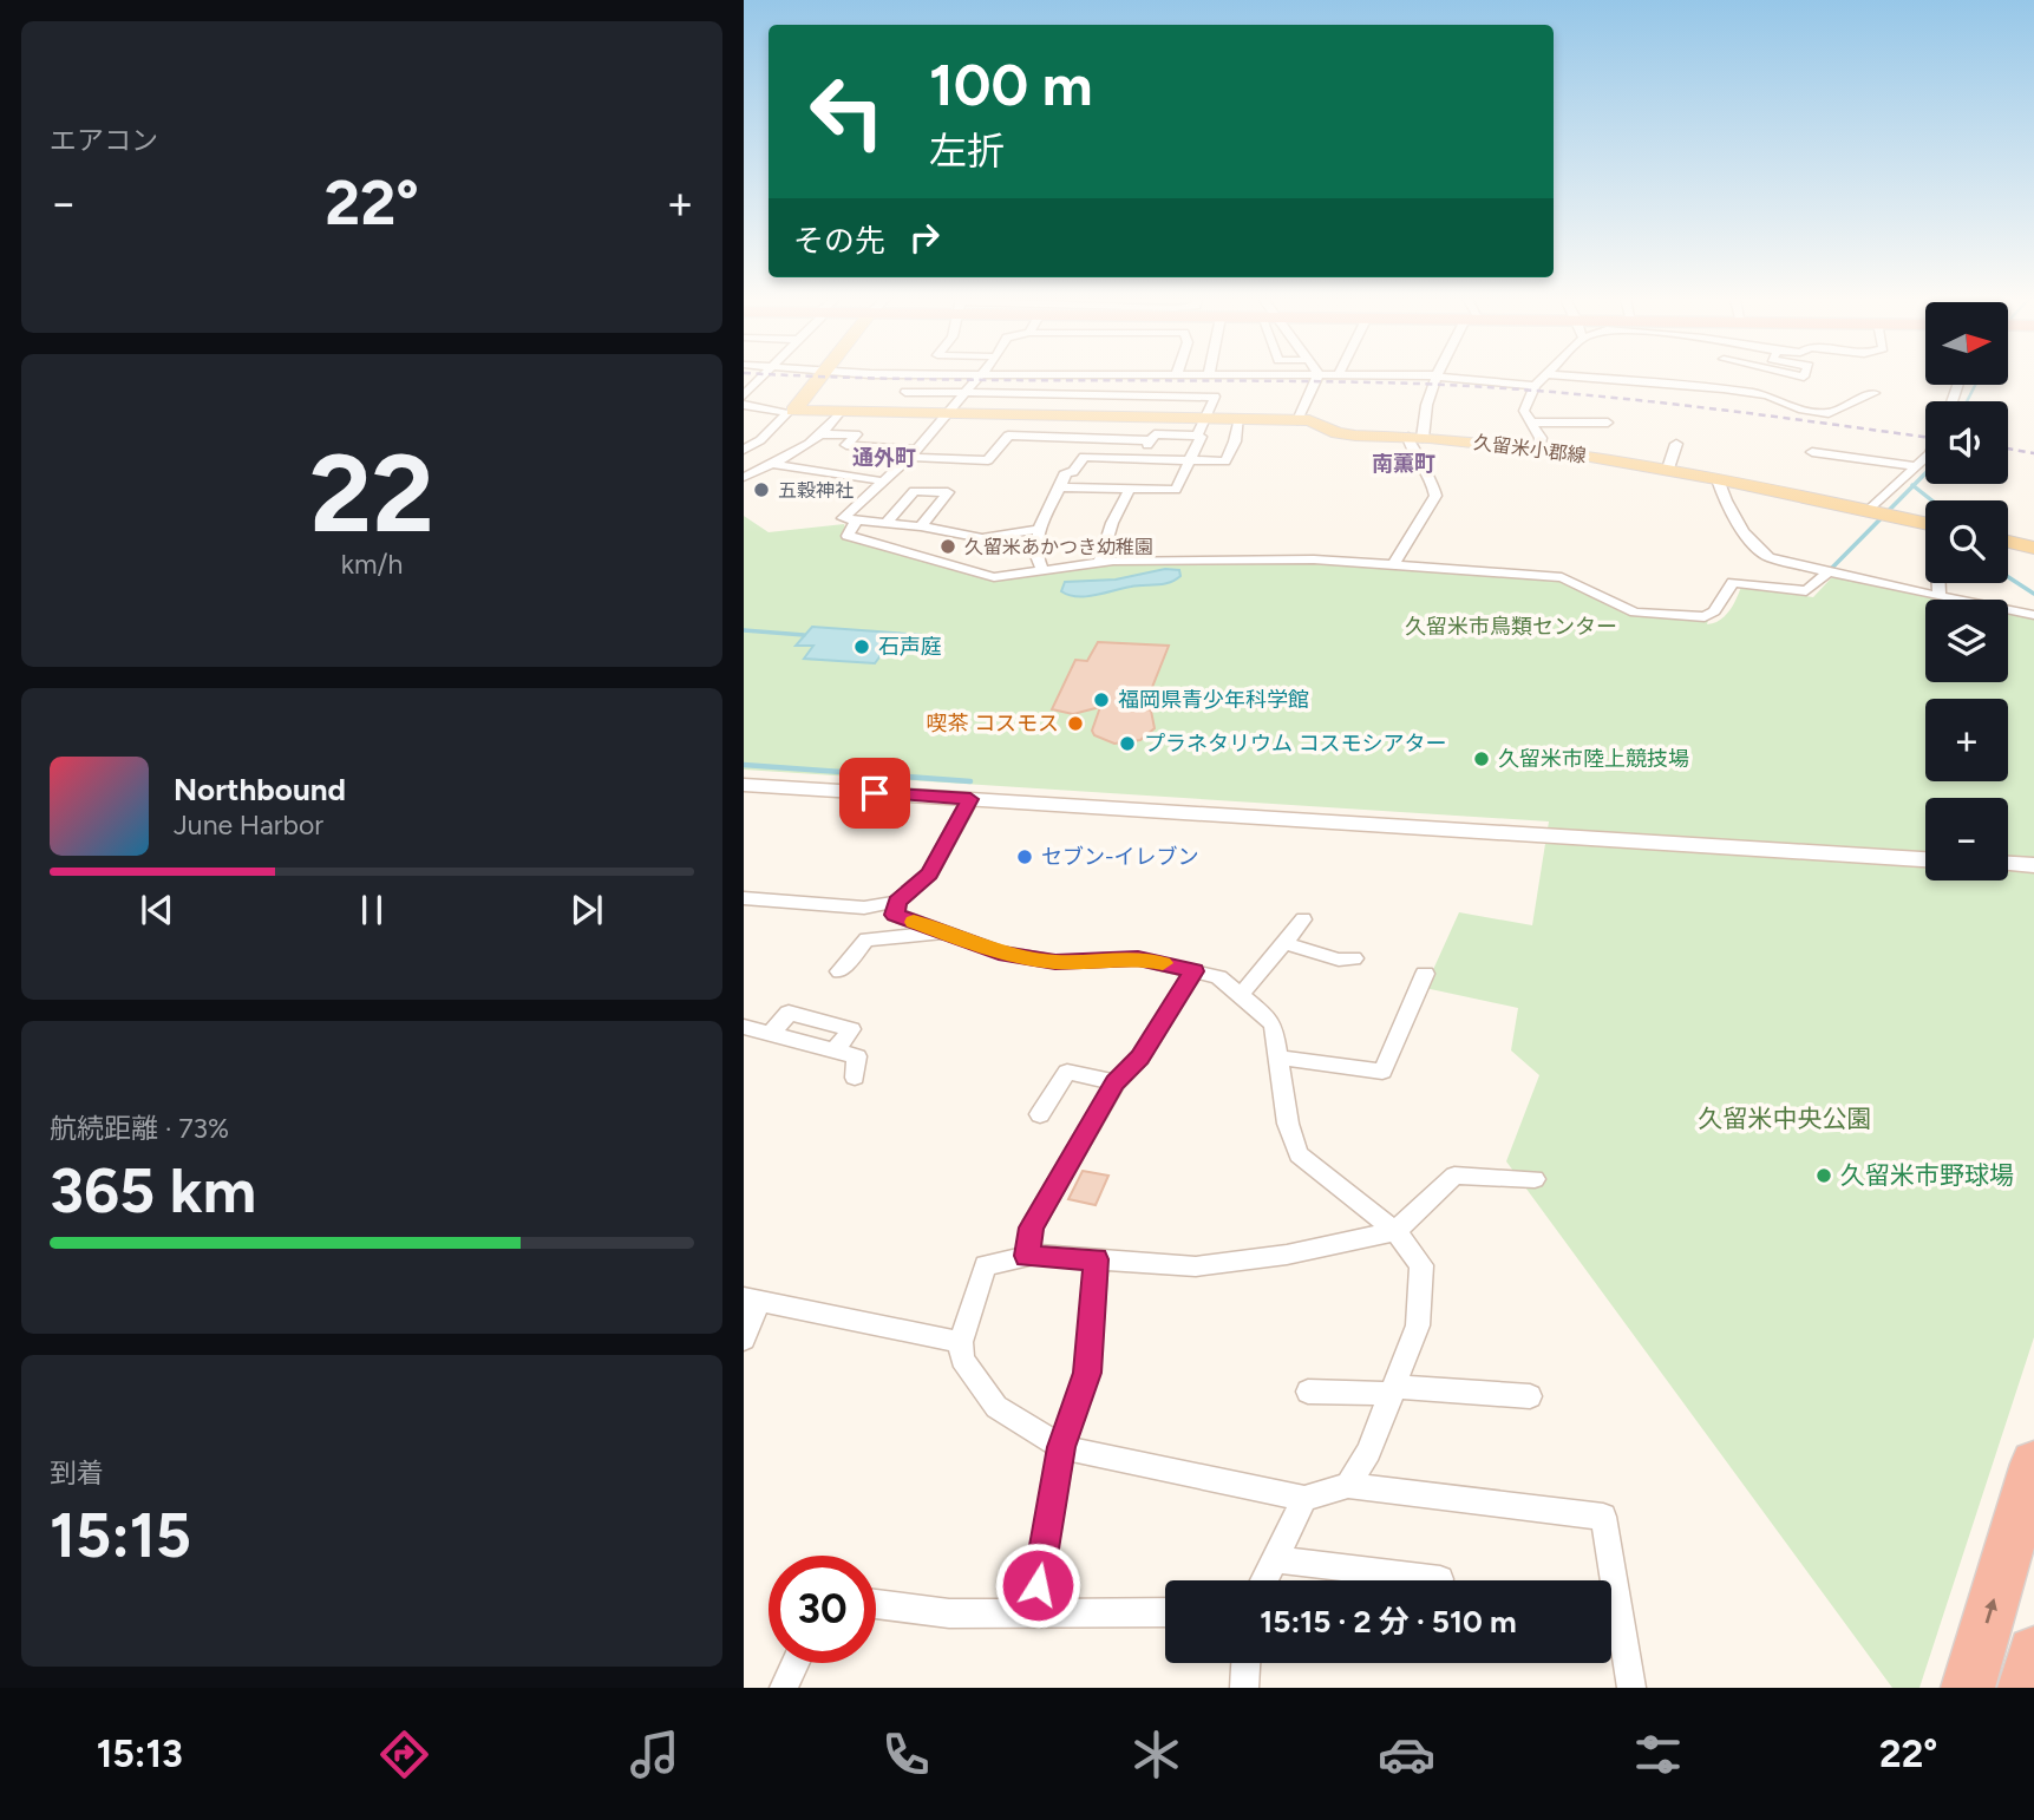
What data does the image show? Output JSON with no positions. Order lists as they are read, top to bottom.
{
  "streets": {
    "main road": ["久留米小郡線"]
  },
  "districts": ["通外町", "南薫町"],
  "parks": ["久留米市鳥類センター", "久留米中央公園"],
  "places": [
    "五穀神社",
    "久留米あかつき幼稚園",
    "石声庭",
    "福岡県青少年科学館",
    "喫茶 コスモス",
    "プラネタリウム コスモシアター",
    "久留米市陸上競技場",
    "セブン-イレブン",
    "久留米市野球場"
  ],
  "north": "right",
  "page": {
    "tile": [
      "エアコン",
      ["22", "km/h"],
      ["航続距離 · 73%", "365 km"],
      ["到着", "15:15"]
    ],
    "turn": ["100 m", "左折"],
    "heat": ["−", "22°", "+"],
    "then": "その先",
    "map_buttons": ["+", "−"],
    "song": ["Northbound", "June Harbor"],
    "limit": "30",
    "trip": "15:15 · 2 分 · 510 m",
    "tabs": ["15:13", "22°"]
  }
}
